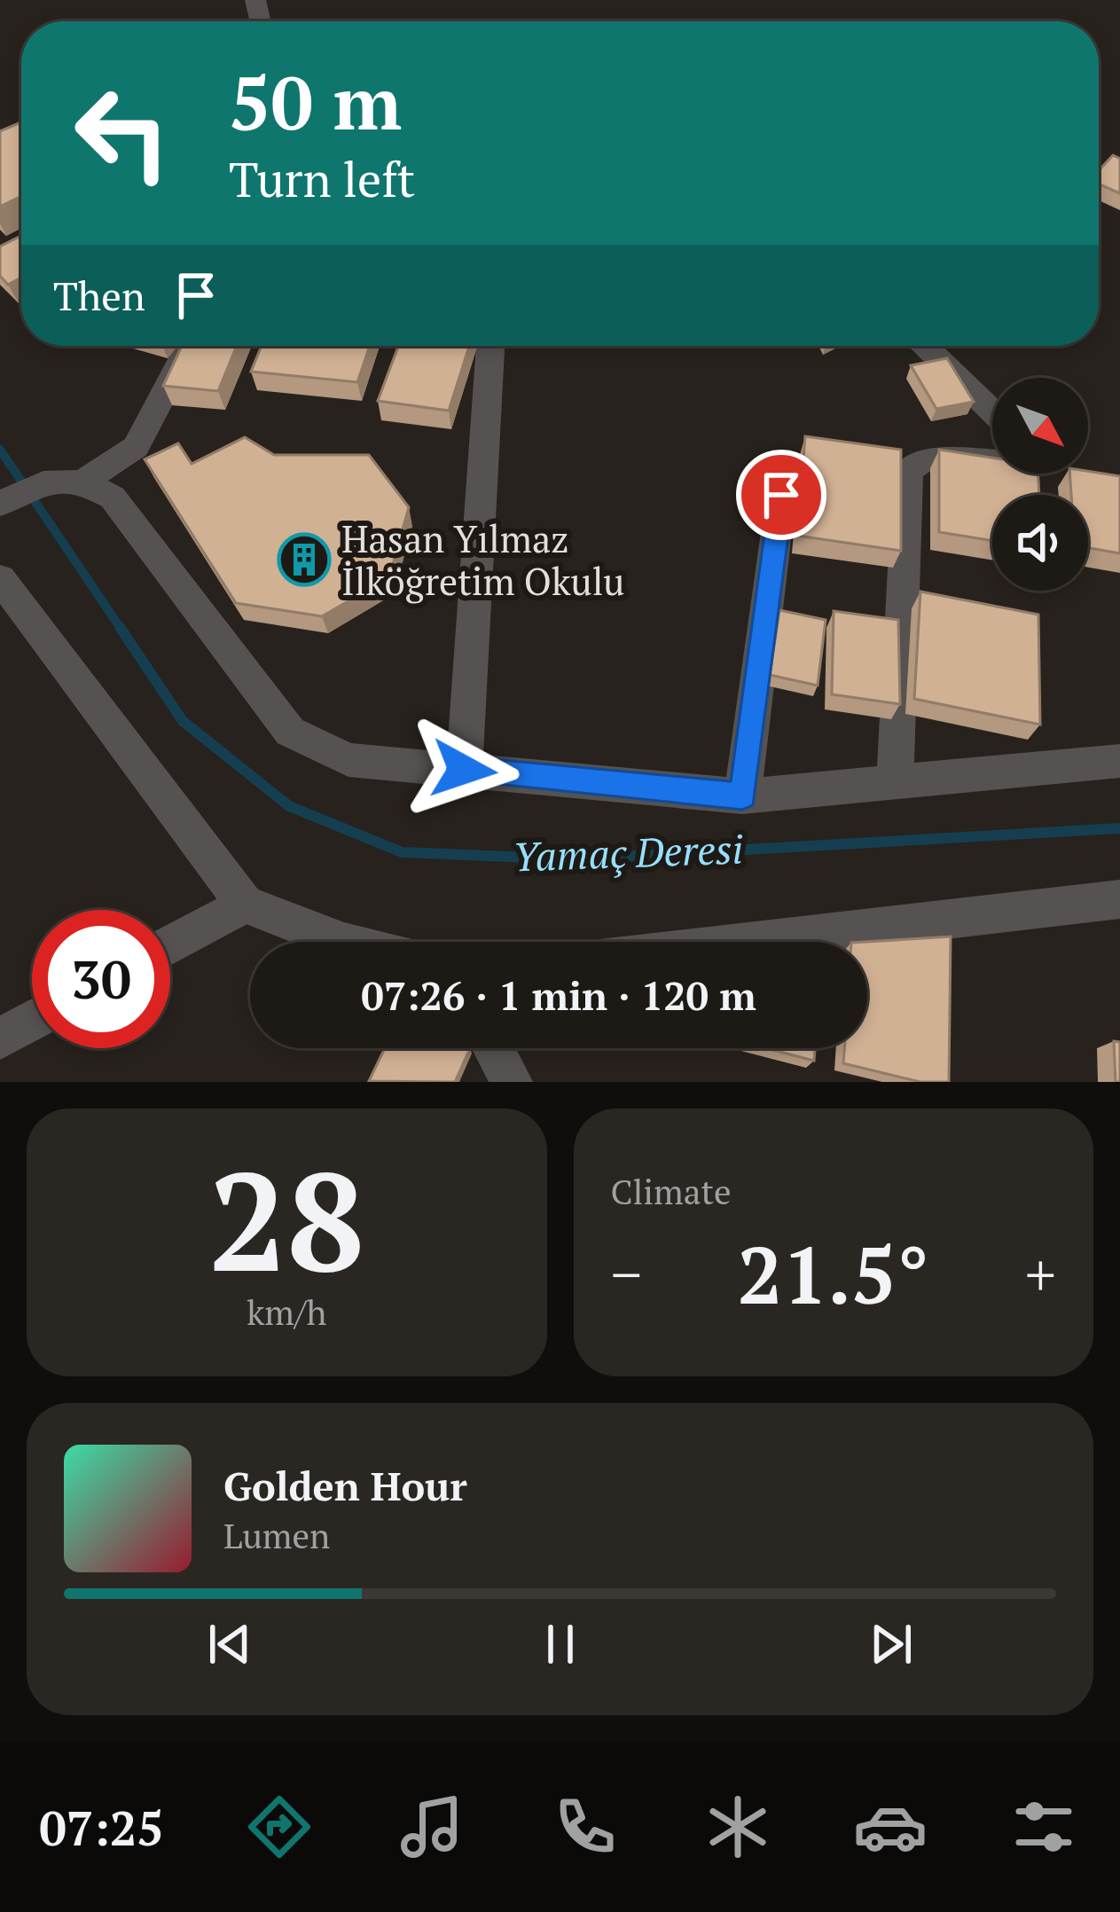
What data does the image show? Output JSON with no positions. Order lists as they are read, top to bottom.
{
  "water": ["Yamaç Deresi"],
  "places": {
    "building": ["Hasan Yılmaz İlköğretim Okulu"]
  },
  "north": "bottom right",
  "page": {
    "turn": ["50 m", "Turn left"],
    "then": "Then",
    "limit": "30",
    "trip": "07:26 · 1 min · 120 m",
    "tile": [
      ["28", "km/h"],
      "Climate"
    ],
    "heat": ["−", "21.5°", "+"],
    "song": ["Golden Hour", "Lumen"],
    "tabs": "07:25"
  }
}
